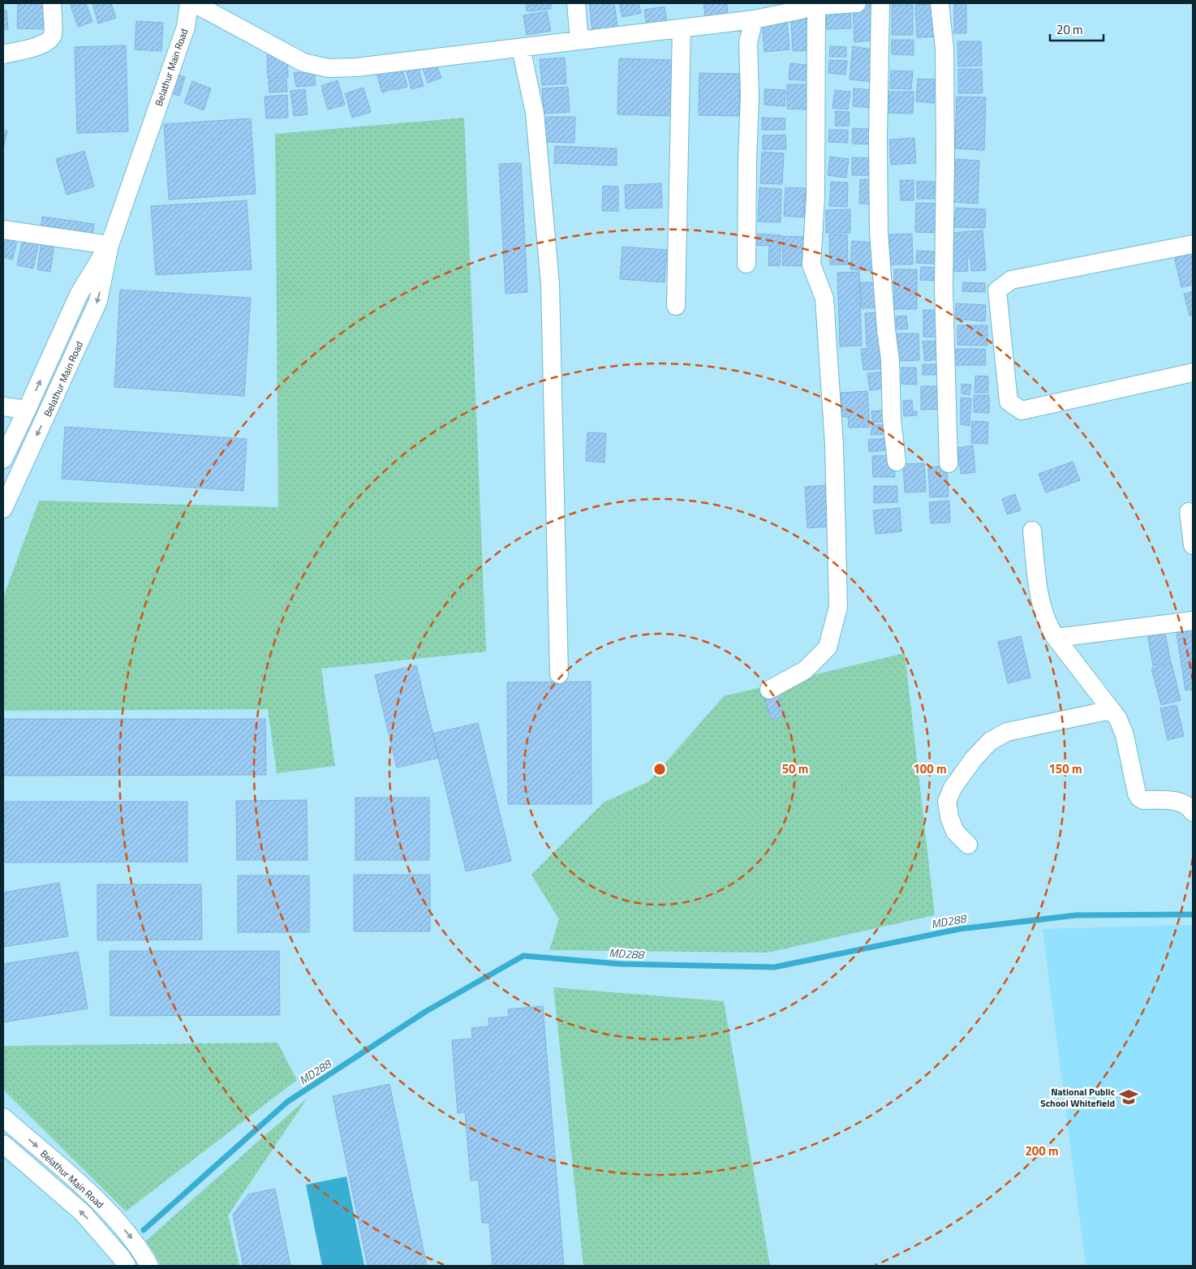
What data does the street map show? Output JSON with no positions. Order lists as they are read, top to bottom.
{
  "streets": {
    "street": ["Belathur Main Road"]
  },
  "water": ["MD288"],
  "places": {
    "school or university": ["National Public School Whitefield"]
  },
  "scale_bar": "20 m",
  "rings": [
    "50 m",
    "100 m",
    "150 m",
    "200 m"
  ]
}
